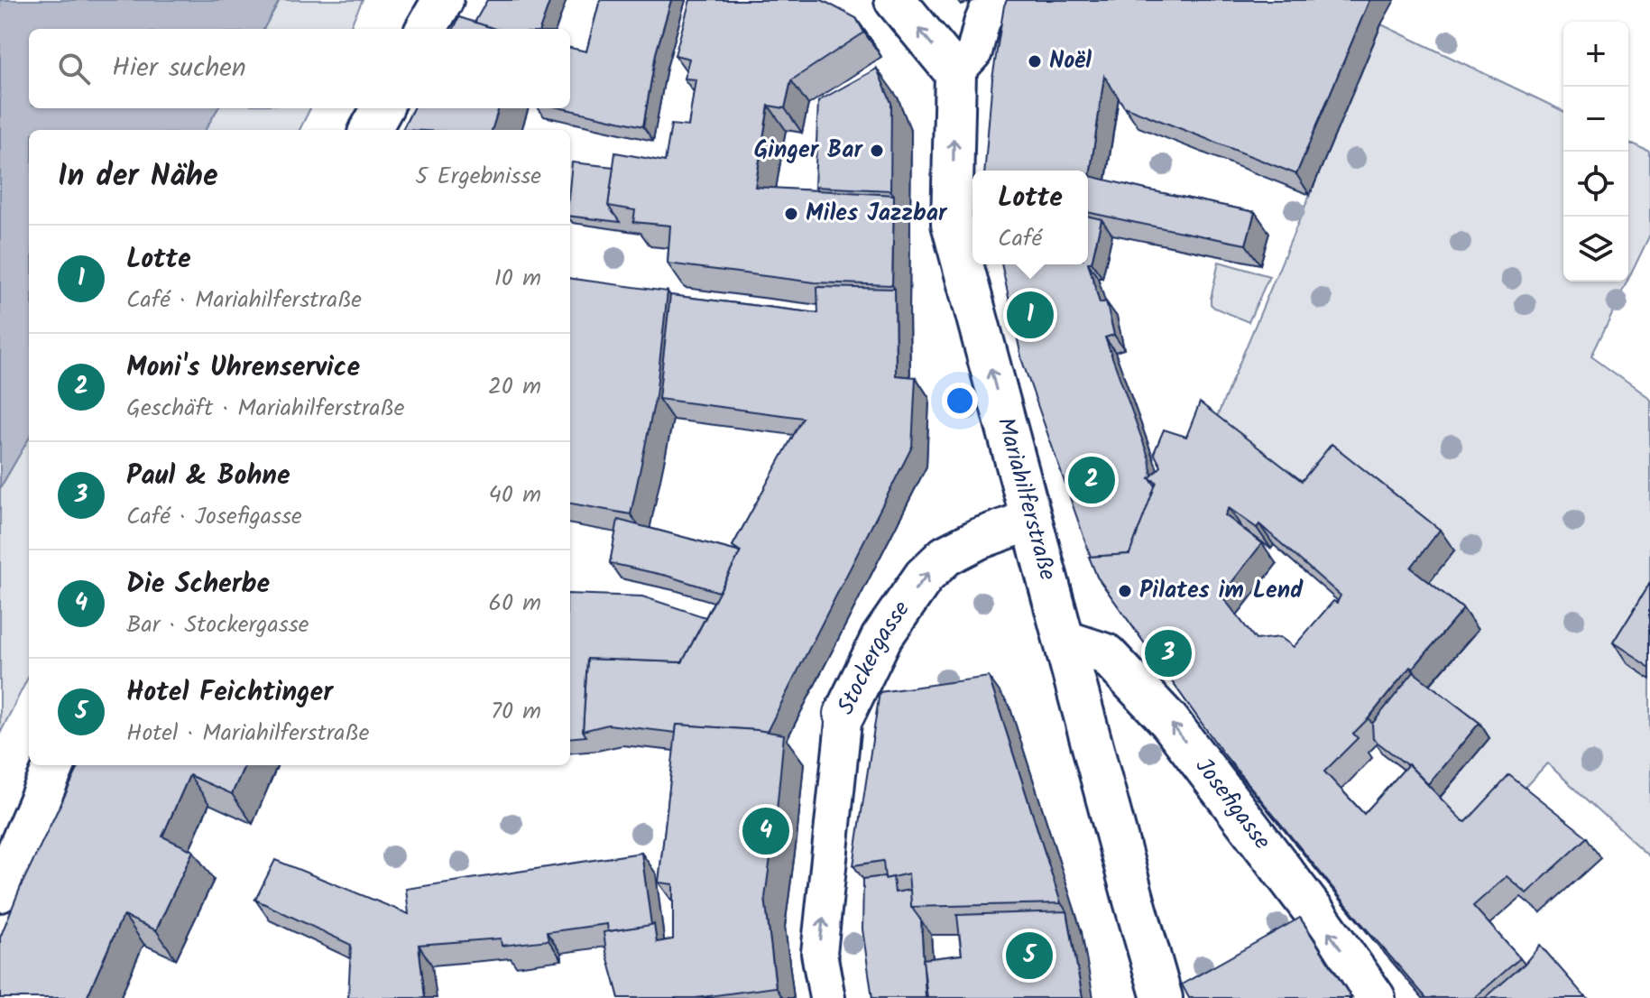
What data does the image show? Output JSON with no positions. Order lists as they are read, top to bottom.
{
  "streets": {
    "street": ["Mariahilferstraße", "Stockergasse", "Josefigasse"]
  },
  "crossings": [
    ["Mariahilferstraße", "Stockergasse"],
    ["Mariahilferstraße", "Josefigasse"]
  ],
  "one_way": ["Mariahilferstraße", "Stockergasse", "Josefigasse"],
  "places": [
    "Noël",
    "Ginger Bar",
    "Miles Jazzbar",
    "Pilates im Lend"
  ],
  "page": {
    "map_buttons": ["+", "−"],
    "search": "Hier suchen",
    "heading": ["In der Nähe", "5 Ergebnisse"],
    "popup": ["Lotte", "Café"],
    "list": [
      {
        "mark": "1",
        "name": "Lotte",
        "note": "Café · Mariahilferstraße",
        "value": "10 m"
      },
      {
        "mark": "2",
        "name": "Moni's Uhrenservice",
        "note": "Geschäft · Mariahilferstraße",
        "value": "20 m"
      },
      {
        "mark": "3",
        "name": "Paul & Bohne",
        "note": "Café · Josefigasse",
        "value": "40 m"
      },
      {
        "mark": "4",
        "name": "Die Scherbe",
        "note": "Bar · Stockergasse",
        "value": "60 m"
      },
      {
        "mark": "5",
        "name": "Hotel Feichtinger",
        "note": "Hotel · Mariahilferstraße",
        "value": "70 m"
      }
    ],
    "pins": [
      "1",
      "2",
      "3",
      "4",
      "5"
    ]
  }
}
